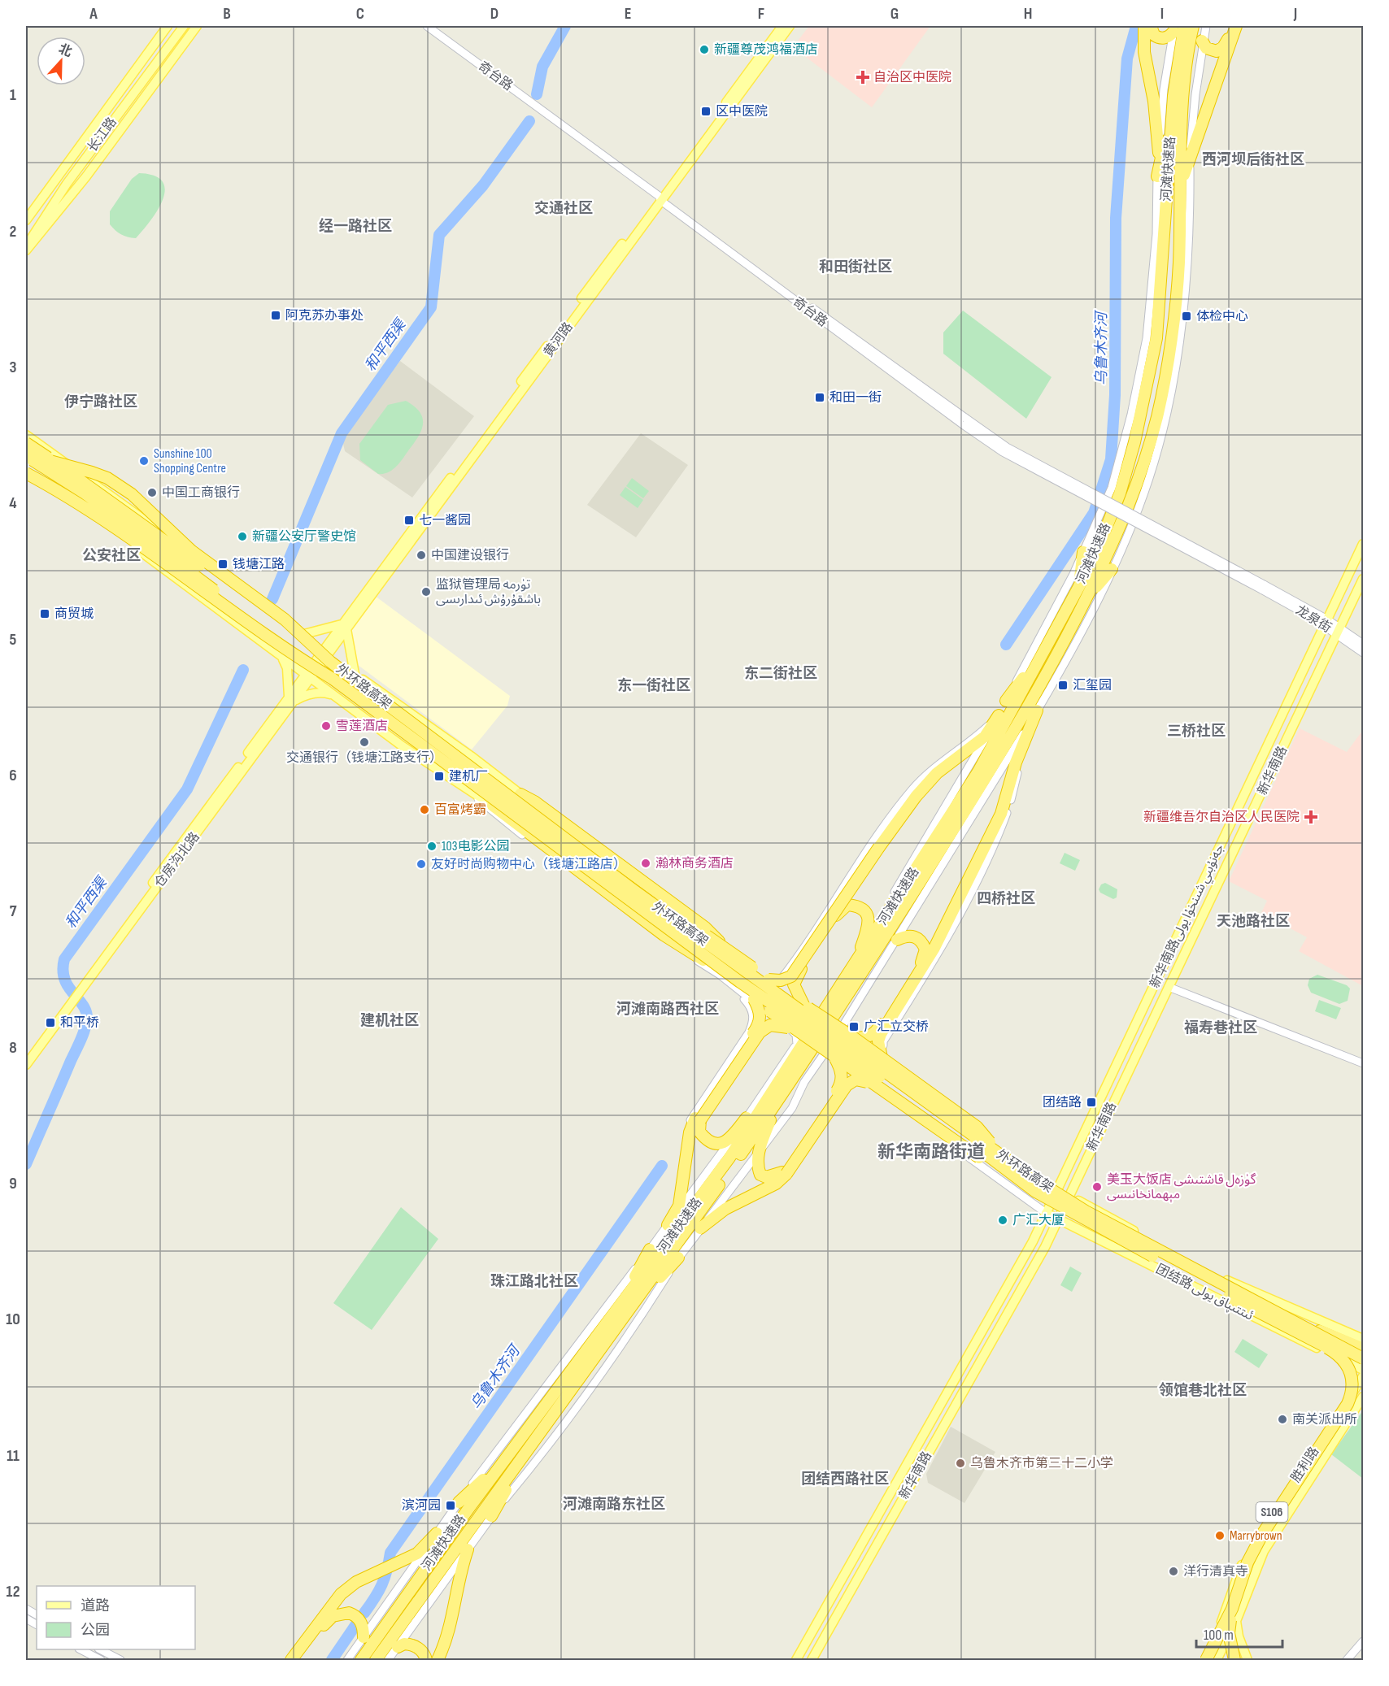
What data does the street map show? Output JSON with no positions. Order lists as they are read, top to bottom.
{
  "streets": {
    "highway": ["河滩快速路", "外环路高架"],
    "main road": [
      "长江路",
      "黄河路",
      "新华南路",
      "仓房沟北路",
      "新华南路جەنۇبىي شىنخۇا يولى",
      "团结路 ئىتتىپاق يولى",
      "胜利路",
      "S106"
    ],
    "street": ["奇台路", "龙泉街"]
  },
  "crossings": [
    ["奇台路", "黄河路"],
    ["奇台路", "龙泉街"],
    ["黄河路", "外环路高架"],
    ["黄河路", "仓房沟北路"],
    ["龙泉街", "新华南路"],
    ["龙泉街", "新华南路جەنۇبىي شىنخۇا يولى"],
    ["外环路高架", "仓房沟北路"],
    ["外环路高架", "团结路 ئىتتىپاق يولى"],
    ["新华南路", "新华南路جەنۇبىي شىنخۇا يولى"],
    ["新华南路", "团结路 ئىتتىپاق يولى"],
    ["新华南路جەنۇبىي شىنخۇا يولى", "团结路 ئىتتىپاق يولى"]
  ],
  "districts": [
    "西河坝后街社区",
    "交通社区",
    "经一路社区",
    "和田街社区",
    "伊宁路社区",
    "公安社区",
    "东二街社区",
    "东一街社区",
    "三桥社区",
    "四桥社区",
    "天池路社区",
    "河滩南路西社区",
    "建机社区",
    "福寿巷社区",
    "新华南路街道",
    "珠江路北社区",
    "领馆巷北社区",
    "团结西路社区",
    "河滩南路东社区"
  ],
  "water": ["和平西渠", "乌鲁木齐河"],
  "places": {
    "other": [
      "新疆尊茂鸿福酒店",
      "Sunshine 100 Shopping Centre",
      "中国工商银行",
      "新疆公安厅警史馆",
      "中国建设银行",
      "监狱管理局 تۈرمە باشقۇرۇش ئىدارىسى",
      "雪莲酒店",
      "交通银行（钱塘江路支行）",
      "百富烤霸",
      "103电影公园",
      "瀚林商务酒店",
      "友好时尚购物中心（钱塘江路店）",
      "美玉大饭店 گۈزەل قاشتىشى مېھمانخانىسى",
      "广汇大厦",
      "南关派出所",
      "乌鲁木齐市第三十二小学",
      "Marrybrown",
      "洋行清真寺"
    ],
    "health": ["自治区中医院", "新疆维吾尔自治区人民医院"],
    "transit": [
      "区中医院",
      "阿克苏办事处",
      "体检中心",
      "和田一街",
      "七一酱园",
      "钱塘江路",
      "商贸城",
      "汇玺园",
      "建机厂",
      "和平桥",
      "广汇立交桥",
      "团结路",
      "滨河园"
    ]
  },
  "legend": ["道路", "公园"],
  "scale_bar": "100 m",
  "north": "top",
  "grid": {
    "columns": [
      "A",
      "B",
      "C",
      "D",
      "E",
      "F",
      "G",
      "H",
      "I",
      "J"
    ],
    "rows": [
      "1",
      "2",
      "3",
      "4",
      "5",
      "6",
      "7",
      "8",
      "9",
      "10",
      "11",
      "12"
    ]
  }
}
